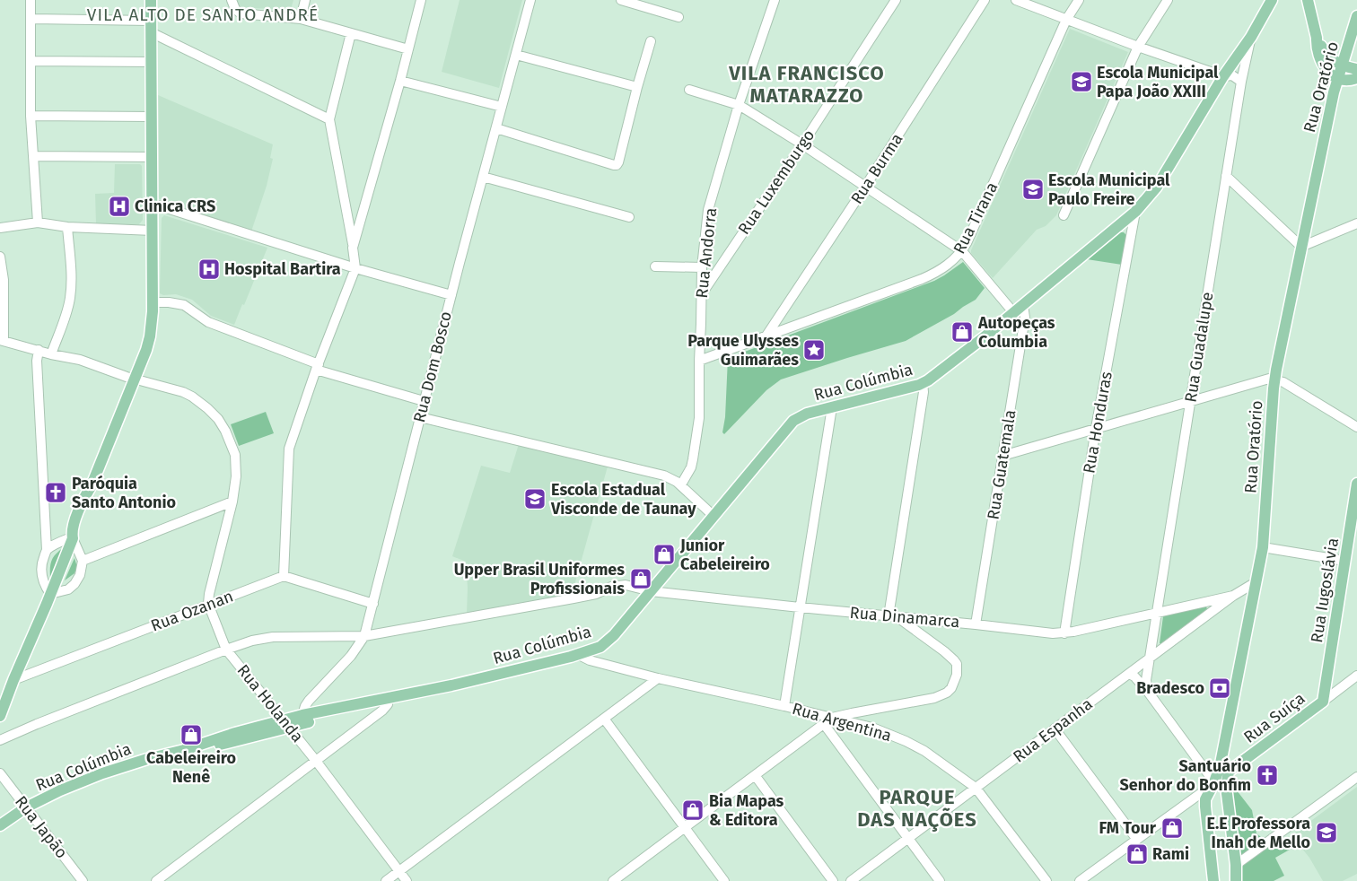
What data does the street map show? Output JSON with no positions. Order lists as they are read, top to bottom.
{
  "streets": {
    "main road": [
      "Rua Oratório",
      "Rua Colúmbia",
      "Rua Iugoslávia",
      "Rua Suíça"
    ],
    "street": [
      "Rua Burma",
      "Rua Luxemburgo",
      "Rua Tirana",
      "Rua Andorra",
      "Rua Guadalupe",
      "Rua Dom Bosco",
      "Rua Honduras",
      "Rua Guatemala",
      "Rua Ozanan",
      "Rua Dinamarca",
      "Rua Holanda",
      "Rua Argentina",
      "Rua Espanha",
      "Rua Japão"
    ]
  },
  "crossings": [
    ["Rua Oratório", "Rua Suíça"],
    ["Rua Oratório", "Rua Espanha"],
    ["Rua Burma", "Rua Tirana"],
    ["Rua Luxemburgo", "Rua Andorra"],
    ["Rua Tirana", "Rua Andorra"],
    ["Rua Guadalupe", "Rua Colúmbia"],
    ["Rua Guadalupe", "Rua Dinamarca"],
    ["Rua Guadalupe", "Rua Espanha"],
    ["Rua Dom Bosco", "Rua Colúmbia"],
    ["Rua Dom Bosco", "Rua Dinamarca"],
    ["Rua Colúmbia", "Rua Honduras"],
    ["Rua Colúmbia", "Rua Guatemala"],
    ["Rua Colúmbia", "Rua Dinamarca"],
    ["Rua Colúmbia", "Rua Holanda"],
    ["Rua Colúmbia", "Rua Argentina"],
    ["Rua Colúmbia", "Rua Japão"],
    ["Rua Honduras", "Rua Dinamarca"],
    ["Rua Guatemala", "Rua Dinamarca"],
    ["Rua Iugoslávia", "Rua Suíça"],
    ["Rua Ozanan", "Rua Holanda"],
    ["Rua Dinamarca", "Rua Holanda"],
    ["Rua Dinamarca", "Rua Espanha"],
    ["Rua Argentina", "Rua Espanha"]
  ],
  "districts": ["VILA ALTO DE SANTO ANDRÉ", "VILA FRANCISCO MATARAZZO", "PARQUE DAS NAÇÕES"],
  "places": {
    "school or university": [
      "Escola Municipal Papa João XXIII",
      "Escola Municipal Paulo Freire",
      "Escola Estadual Visconde de Taunay",
      "E.E Professora Inah de Mello"
    ],
    "hospital": ["Clinica CRS", "Hospital Bartira"],
    "shop": [
      "Autopeças Columbia",
      "Junior Cabeleireiro",
      "Upper Brasil Uniformes Profissionais",
      "Cabeleireiro Nenê",
      "Bia Mapas & Editora",
      "FM Tour",
      "Rami"
    ],
    "place": ["Parque Ulysses Guimarães"],
    "church": ["Paróquia Santo Antonio", "Santuário Senhor do Bonfim"],
    "bank": ["Bradesco"]
  }
}
